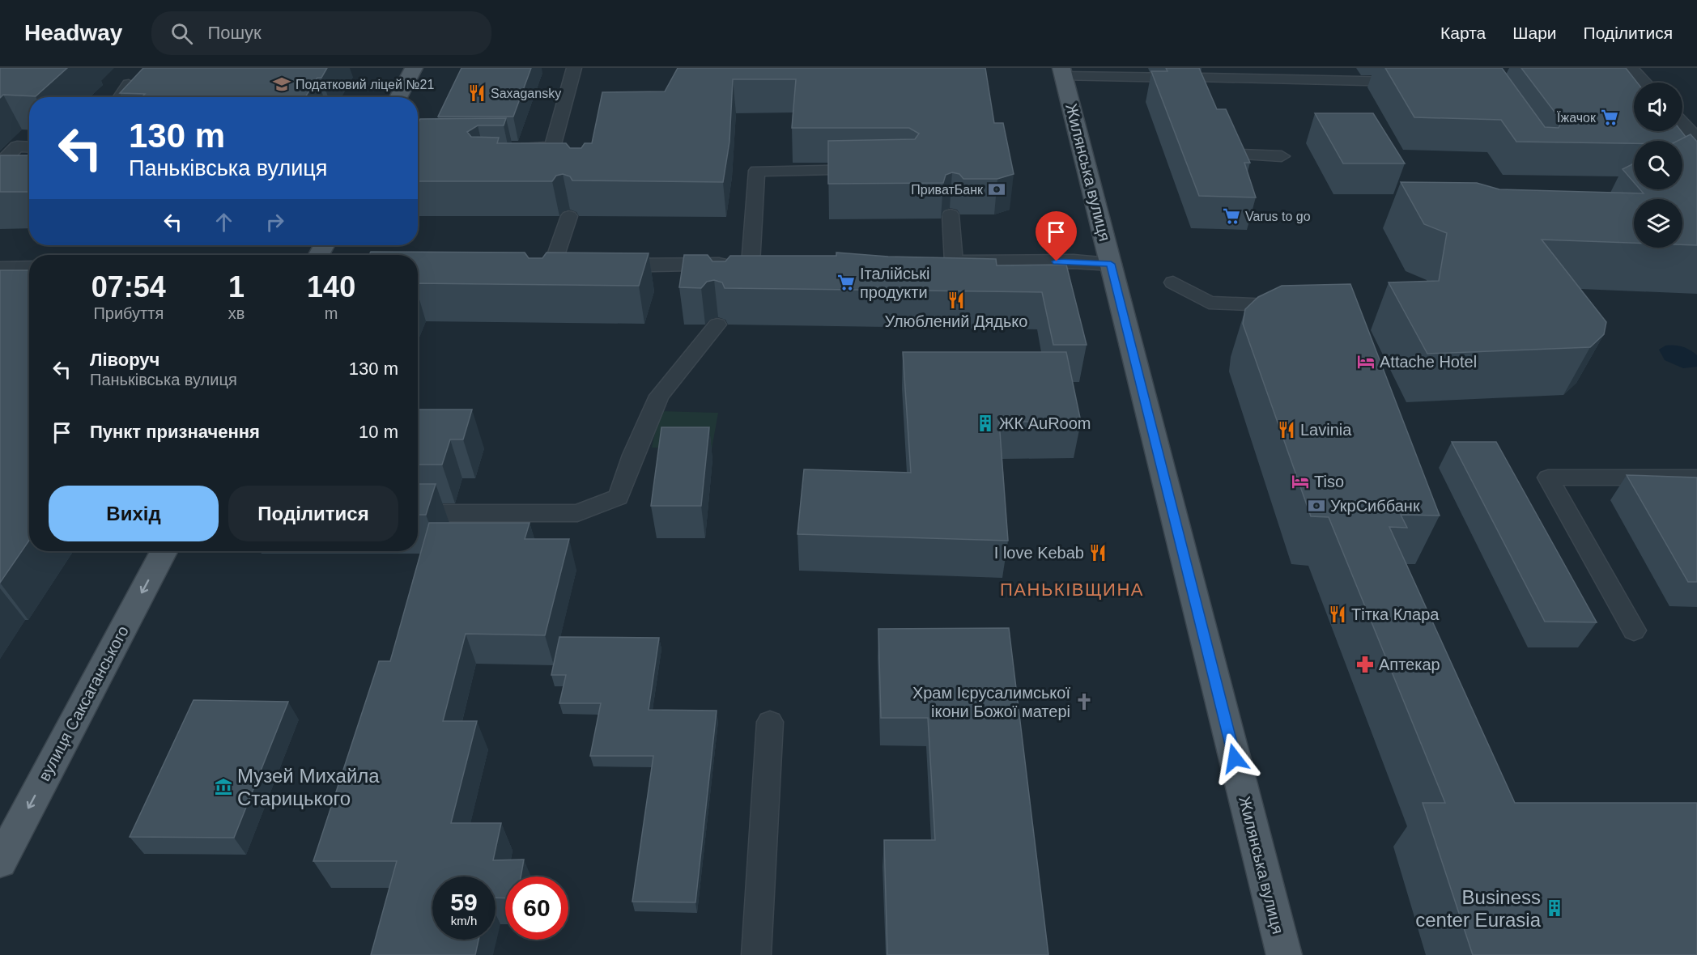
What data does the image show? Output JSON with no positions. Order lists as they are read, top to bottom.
{
  "streets": {
    "main road": ["Жилянська вулиця", "вулиця Саксаганського"]
  },
  "one_way": ["вулиця Саксаганського"],
  "districts": ["ПАНЬКІВЩИНА"],
  "places": {
    "school or university": ["Податковий ліцей №21"],
    "restaurant": [
      "Saxagansky",
      "Улюблений Дядько",
      "Lavinia",
      "I love Kebab",
      "Тітка Клара"
    ],
    "supermarket": ["Їжачок", "Varus to go", "Італійські продукти"],
    "bank": ["ПриватБанк", "УкрСиббанк"],
    "hotel": ["Attache Hotel", "Tiso"],
    "building": ["ЖК AuRoom", "Business center Eurasia"],
    "pharmacy": ["Аптекар"],
    "church": ["Храм Ієрусалимської ікони Божої матері"],
    "museum": ["Музей Михайла Старицького"]
  },
  "page": {
    "header": "Headway",
    "search": "Пошук",
    "nav": ["Карта", "Шари", "Поділитися"],
    "turn": ["130 m", "Паньківська вулиця"],
    "eta": [
      "07:54",
      "Прибуття",
      "1",
      "хв",
      "140",
      "m"
    ],
    "list": [
      {
        "name": "Ліворуч",
        "note": "Паньківська вулиця",
        "value": "130 m"
      },
      {
        "name": "Пункт призначення",
        "value": "10 m"
      }
    ],
    "buttons": ["Вихід", "Поділитися"],
    "speed": "59 km/h",
    "limit": "60"
  }
}
